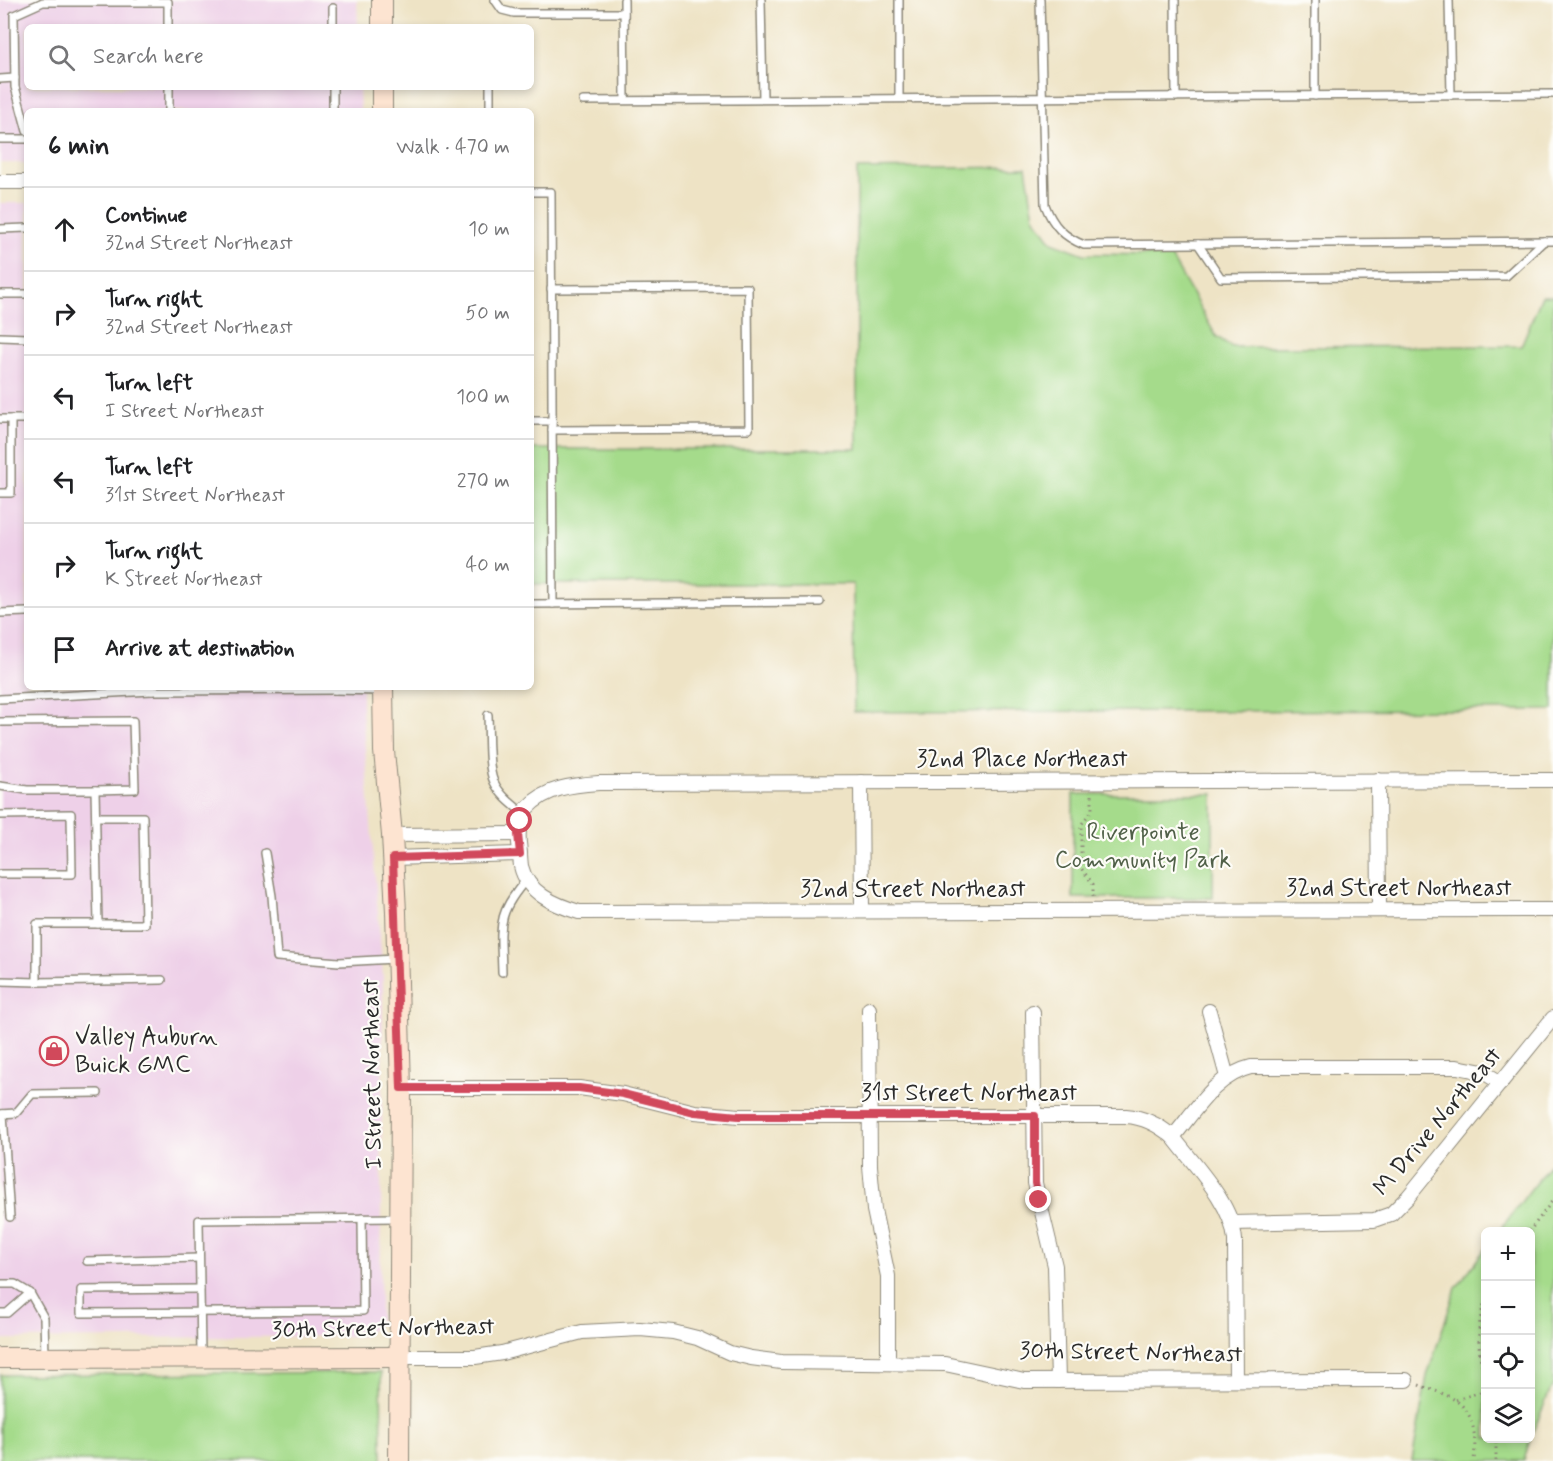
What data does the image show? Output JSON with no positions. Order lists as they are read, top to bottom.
{
  "streets": {
    "street": [
      "32nd Place Northeast",
      "32nd Street Northeast",
      "I Street Northeast",
      "31st Street Northeast",
      "M Drive Northeast",
      "30th Street Northeast"
    ]
  },
  "crossings": [
    ["I Street Northeast", "31st Street Northeast"],
    ["I Street Northeast", "30th Street Northeast"]
  ],
  "parks": ["Riverpointe Community Park"],
  "places": {
    "shop": ["Valley Auburn Buick GMC"]
  },
  "page": {
    "search": "Search here",
    "heading": ["6 min", "Walk · 470 m"],
    "list": [
      ["Continue", "32nd Street Northeast", "10 m"],
      ["Turn right", "32nd Street Northeast", "50 m"],
      ["Turn left", "I Street Northeast", "100 m"],
      ["Turn left", "31st Street Northeast", "270 m"],
      ["Turn right", "K Street Northeast", "40 m"],
      "Arrive at destination"
    ],
    "map_buttons": ["+", "−"]
  }
}
